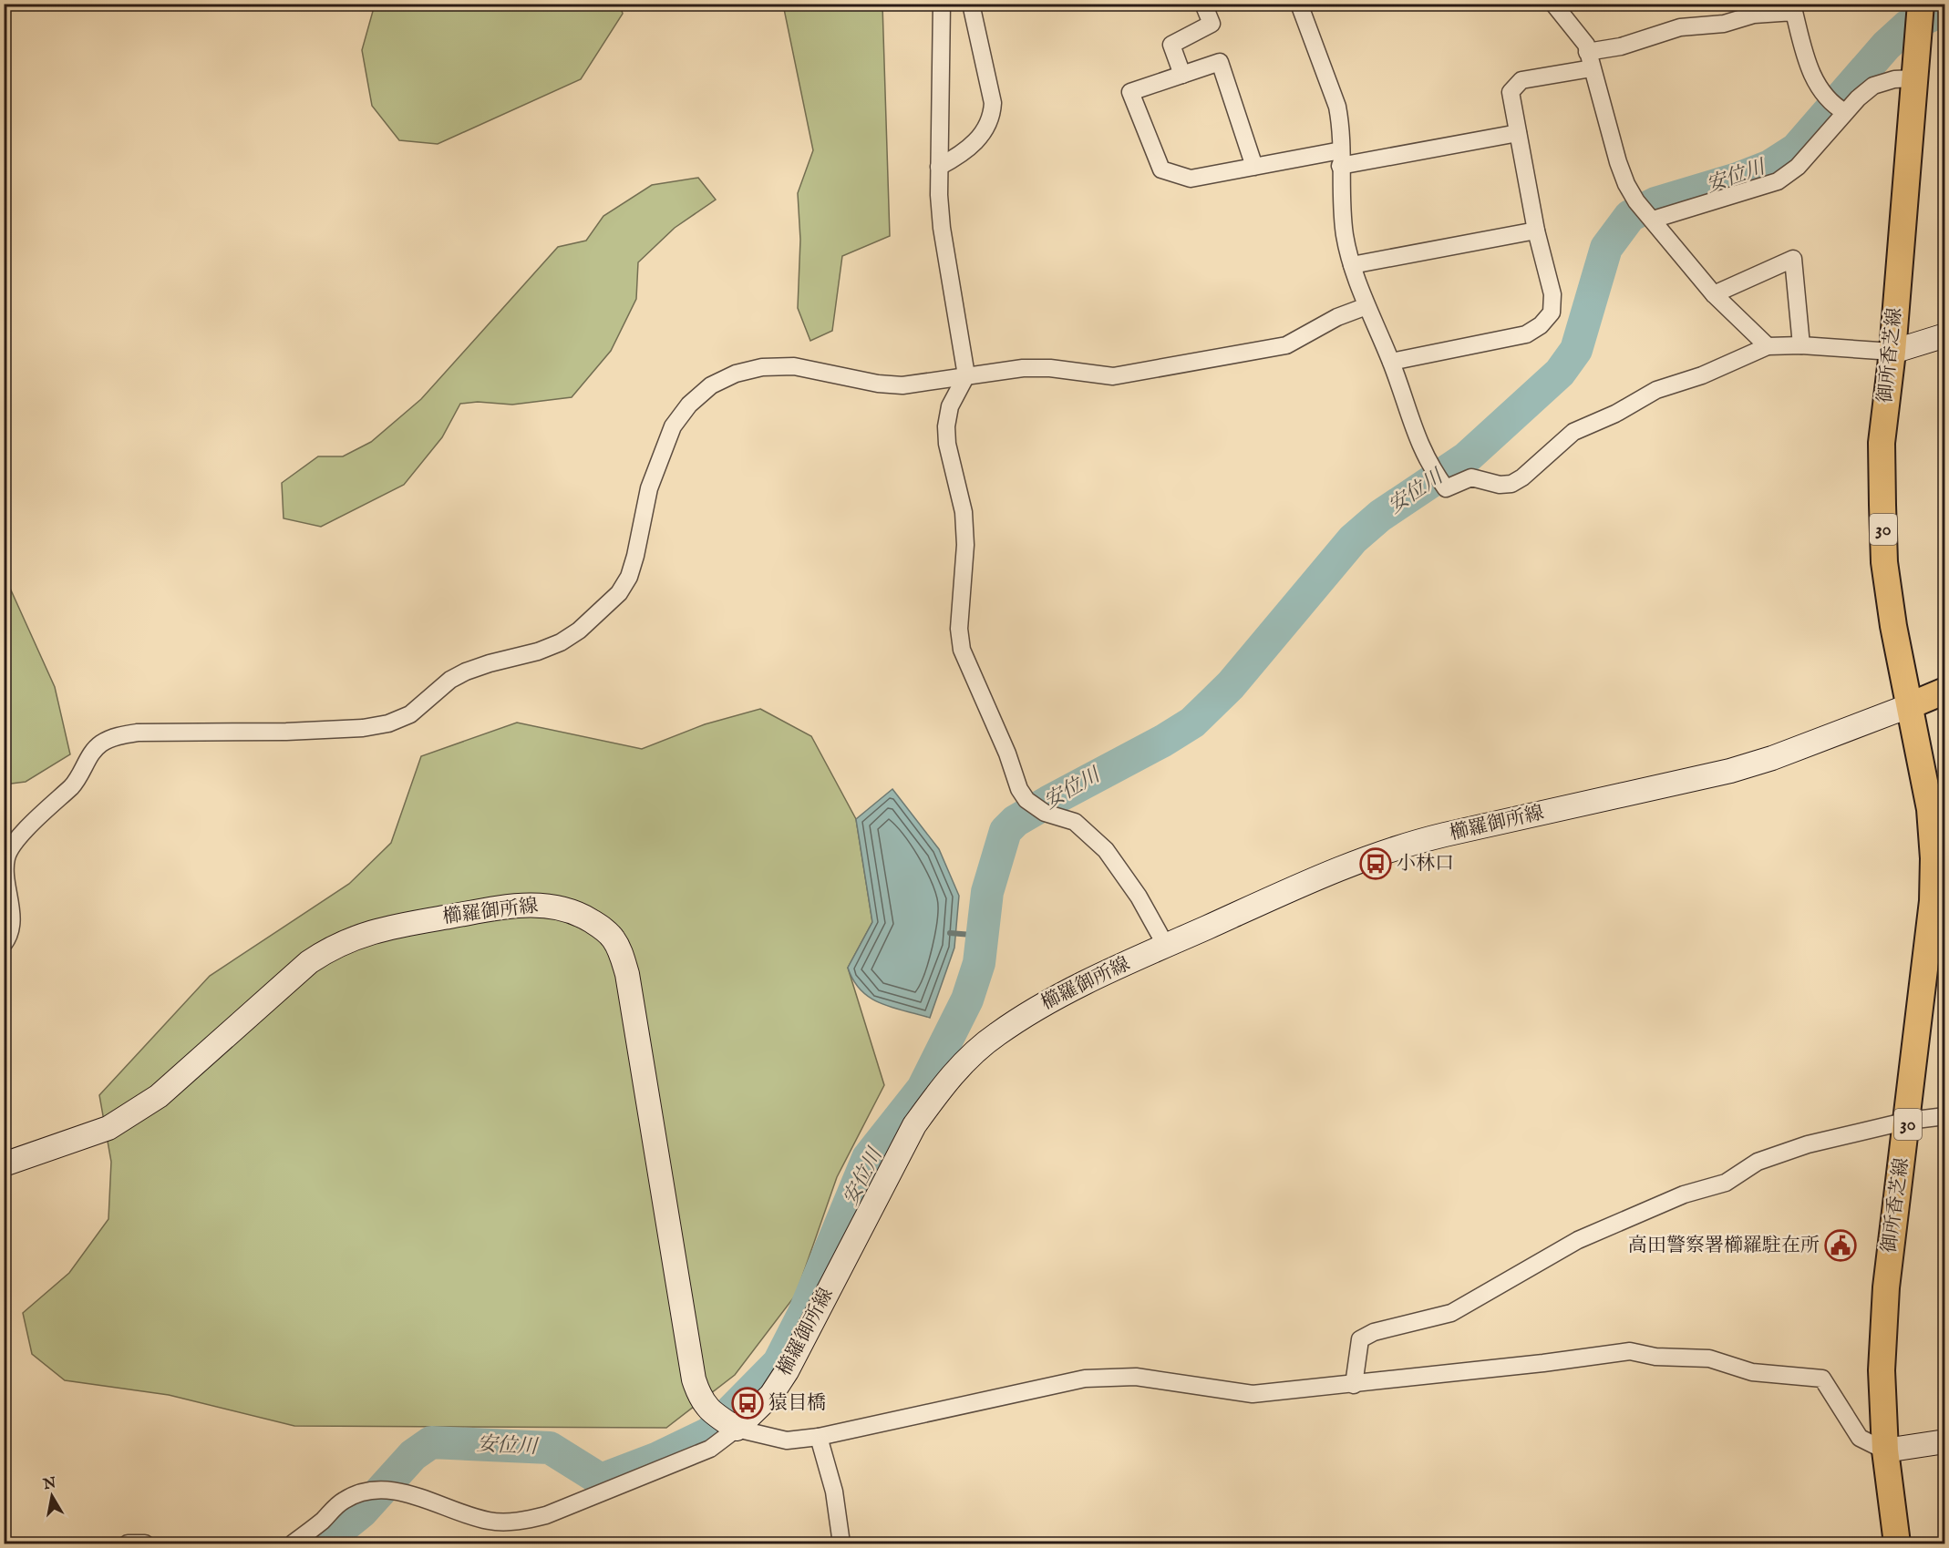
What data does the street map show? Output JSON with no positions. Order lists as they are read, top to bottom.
{
  "streets": {
    "main road": ["御所香芝線", "30", "櫛羅御所線"]
  },
  "crossings": [
    ["御所香芝線", "櫛羅御所線"]
  ],
  "water": ["安位川"],
  "places": {
    "bus stop": ["小林口", "猿目橋"],
    "public building": ["高田警察署櫛羅駐在所"]
  },
  "north": "top"
}
